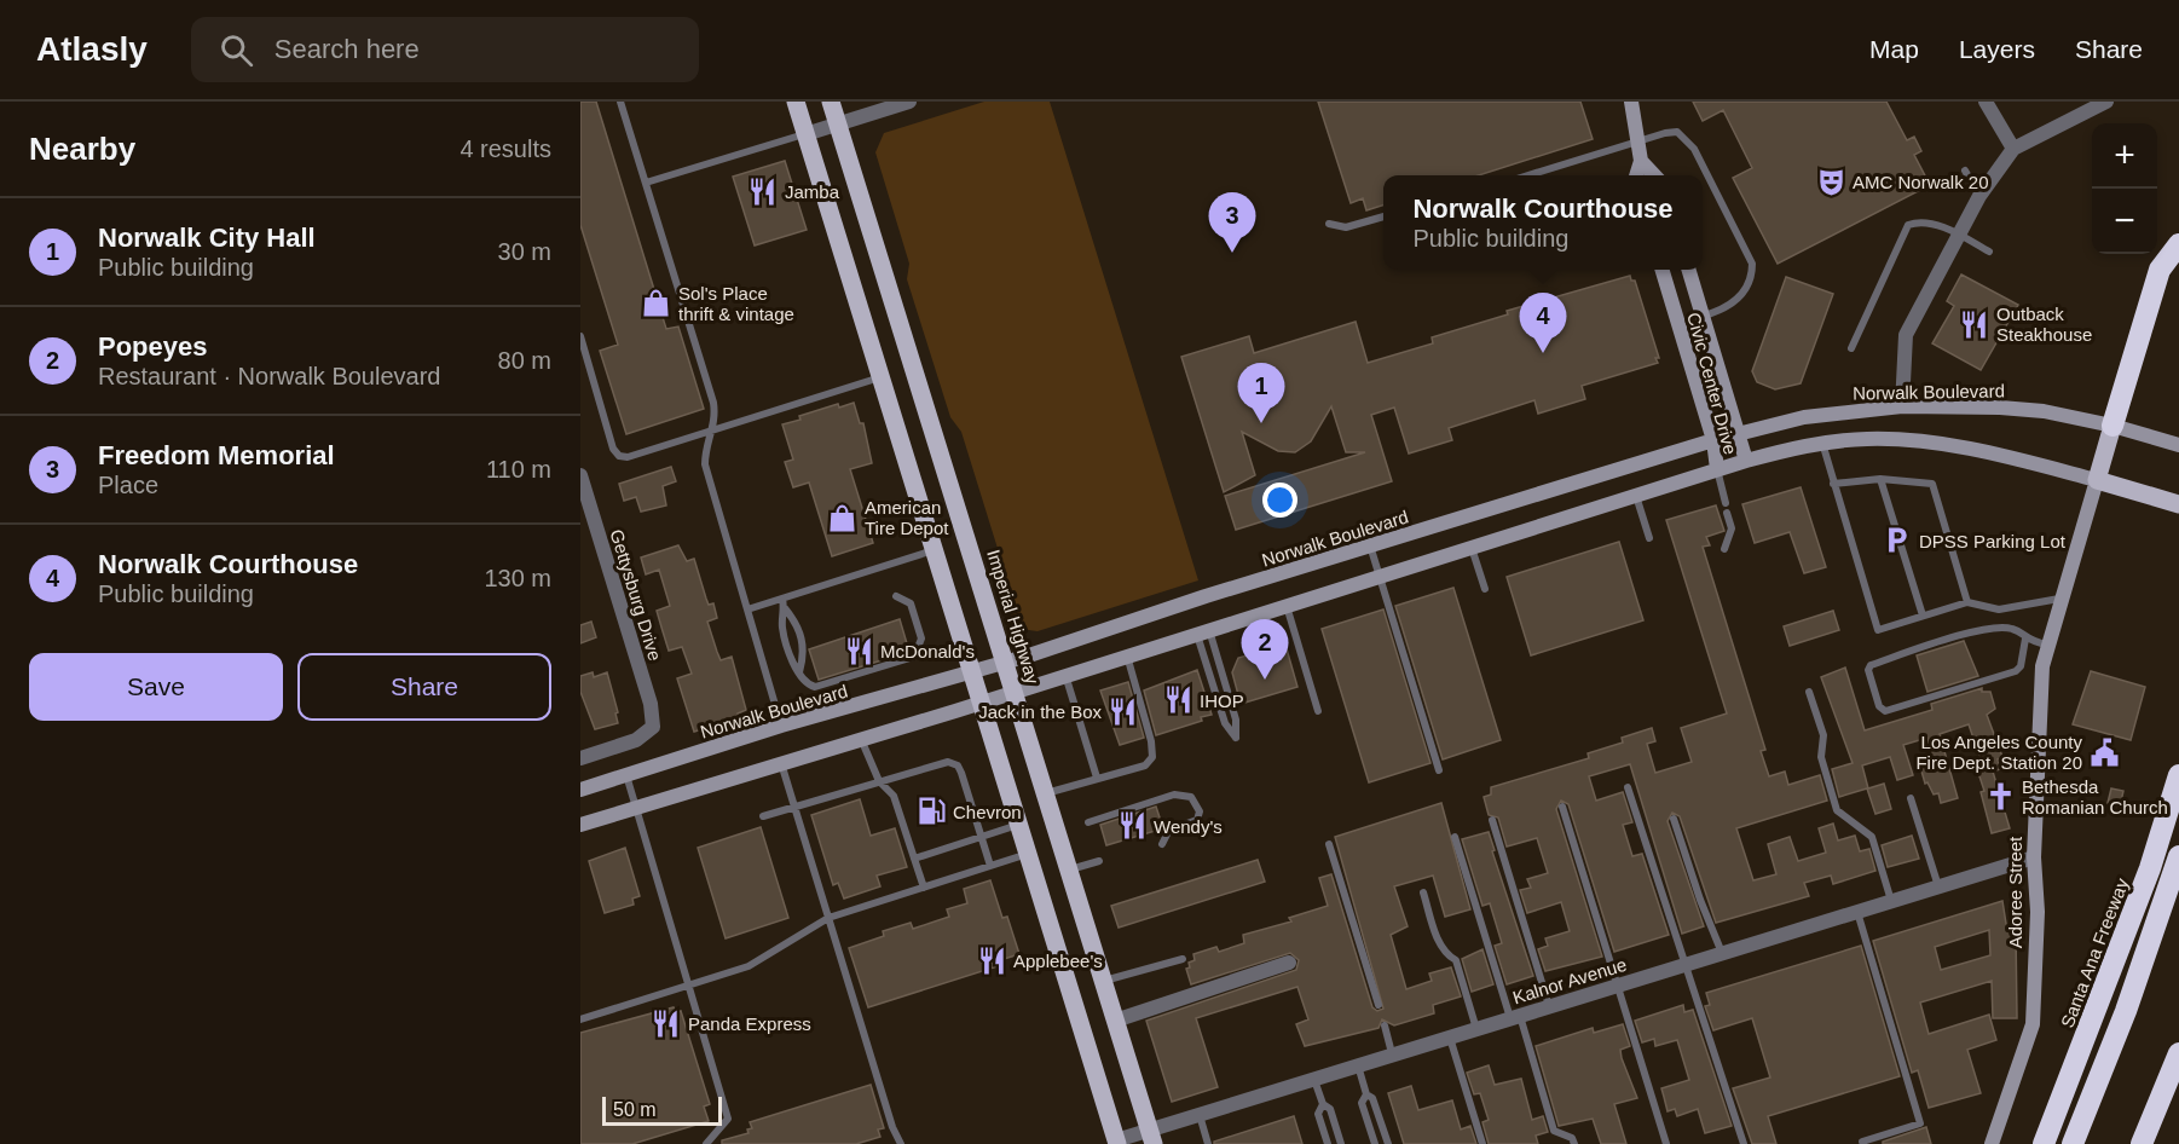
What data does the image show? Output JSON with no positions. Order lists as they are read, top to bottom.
{
  "streets": {
    "highway": ["Santa Ana Freeway"],
    "main road": [
      "Civic Center Drive",
      "Norwalk Boulevard",
      "Imperial Highway",
      "Adoree Street"
    ],
    "street": ["Gettysburg Drive", "Kalnor Avenue"]
  },
  "crossings": [
    ["Civic Center Drive", "Norwalk Boulevard"],
    ["Norwalk Boulevard", "Imperial Highway"],
    ["Norwalk Boulevard", "Adoree Street"],
    ["Imperial Highway", "Kalnor Avenue"],
    ["Adoree Street", "Kalnor Avenue"]
  ],
  "places": {
    "theatre": ["AMC Norwalk 20"],
    "restaurant": [
      "Jamba",
      "Outback Steakhouse",
      "McDonald's",
      "IHOP",
      "Jack in the Box",
      "Wendy's",
      "Applebee's",
      "Panda Express"
    ],
    "shop": ["Sol's Place thrift & vintage", "American Tire Depot"],
    "parking": ["DPSS Parking Lot"],
    "public building": ["Los Angeles County Fire Dept. Station 20"],
    "church": ["Bethesda Romanian Church"],
    "fuel station": ["Chevron"]
  },
  "scale_bar": "50 m",
  "page": {
    "header": "Atlasly",
    "search": "Search here",
    "nav": ["Map", "Layers", "Share"],
    "heading": ["Nearby", "4 results"],
    "map_buttons": ["+", "−"],
    "popup": ["Norwalk Courthouse", "Public building"],
    "pins": [
      "3",
      "4",
      "1",
      "2"
    ],
    "list": [
      {
        "mark": "1",
        "name": "Norwalk City Hall",
        "note": "Public building",
        "value": "30 m"
      },
      {
        "mark": "2",
        "name": "Popeyes",
        "note": "Restaurant · Norwalk Boulevard",
        "value": "80 m"
      },
      {
        "mark": "3",
        "name": "Freedom Memorial",
        "note": "Place",
        "value": "110 m"
      },
      {
        "mark": "4",
        "name": "Norwalk Courthouse",
        "note": "Public building",
        "value": "130 m"
      }
    ],
    "buttons": ["Save", "Share"],
    "scale": "50 m"
  }
}
